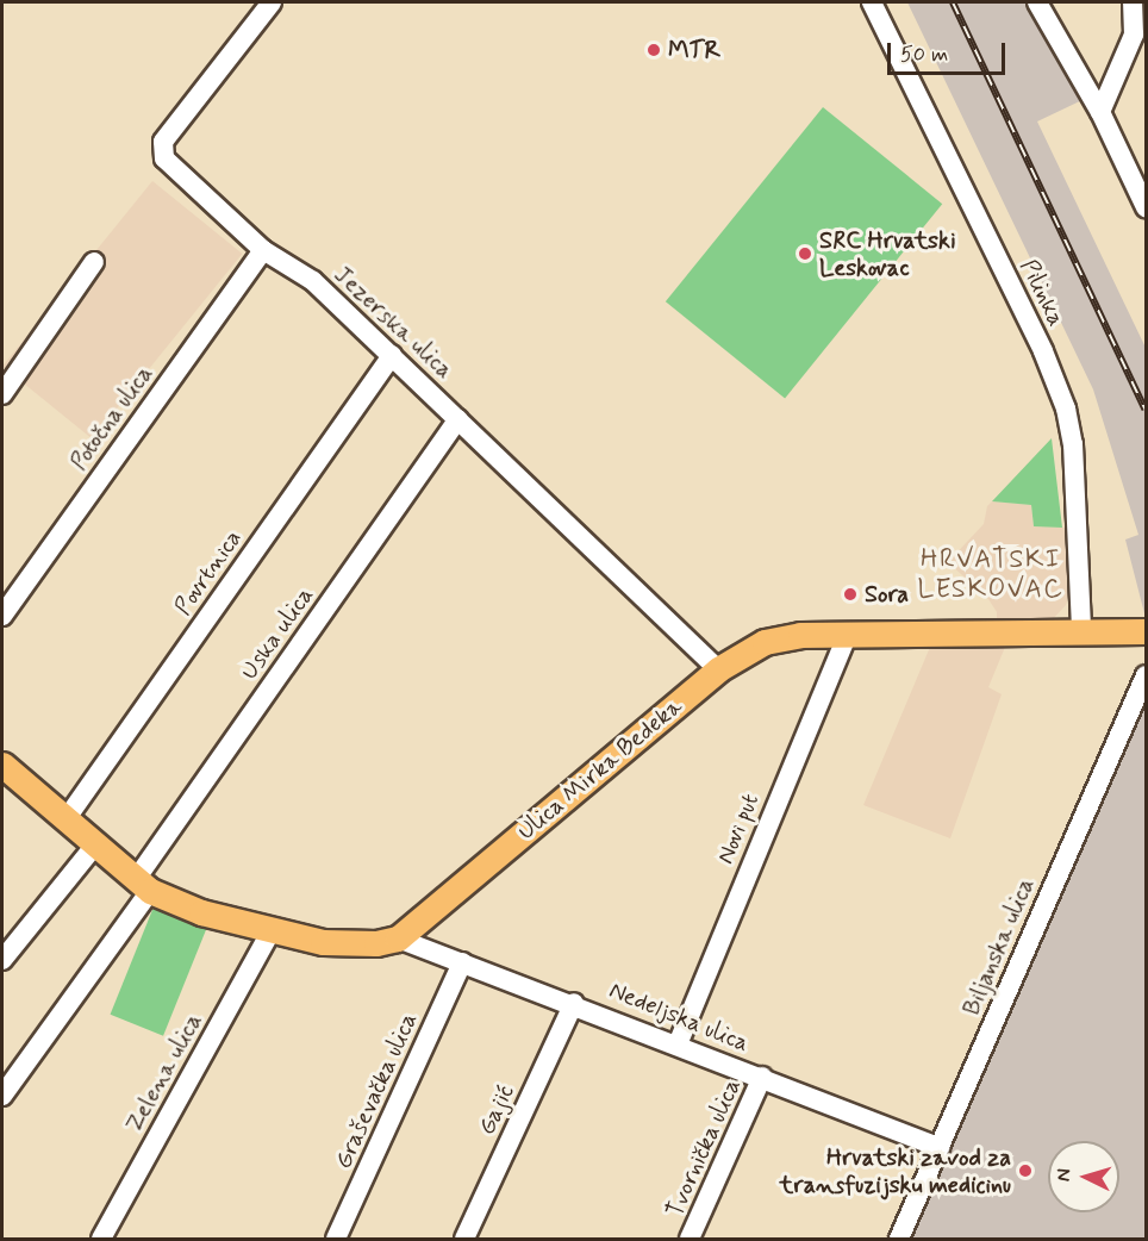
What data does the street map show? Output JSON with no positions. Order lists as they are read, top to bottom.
{
  "streets": {
    "main road": ["Ulica Mirka Bedeka"],
    "street": [
      "Pilinka",
      "Jezerska ulica",
      "Potočna ulica",
      "Povrtnica",
      "Uska ulica",
      "Novi put",
      "Biljanska ulica",
      "Nedeljska ulica",
      "Zelena ulica",
      "Graševačka ulica",
      "Gajić",
      "Tvornička ulica"
    ]
  },
  "crossings": [
    ["Pilinka", "Ulica Mirka Bedeka"],
    ["Jezerska ulica", "Potočna ulica"],
    ["Jezerska ulica", "Povrtnica"],
    ["Jezerska ulica", "Uska ulica"],
    ["Jezerska ulica", "Ulica Mirka Bedeka"],
    ["Ulica Mirka Bedeka", "Novi put"],
    ["Ulica Mirka Bedeka", "Nedeljska ulica"],
    ["Novi put", "Nedeljska ulica"],
    ["Biljanska ulica", "Nedeljska ulica"],
    ["Nedeljska ulica", "Graševačka ulica"],
    ["Nedeljska ulica", "Gajić"],
    ["Nedeljska ulica", "Tvornička ulica"]
  ],
  "districts": ["HRVATSKI LESKOVAC"],
  "places": [
    "MTR",
    "SRC Hrvatski Leskovac",
    "Sora",
    "Hrvatski zavod za transfuzijsku medicinu"
  ],
  "scale_bar": "50 m",
  "north": "left"
}
